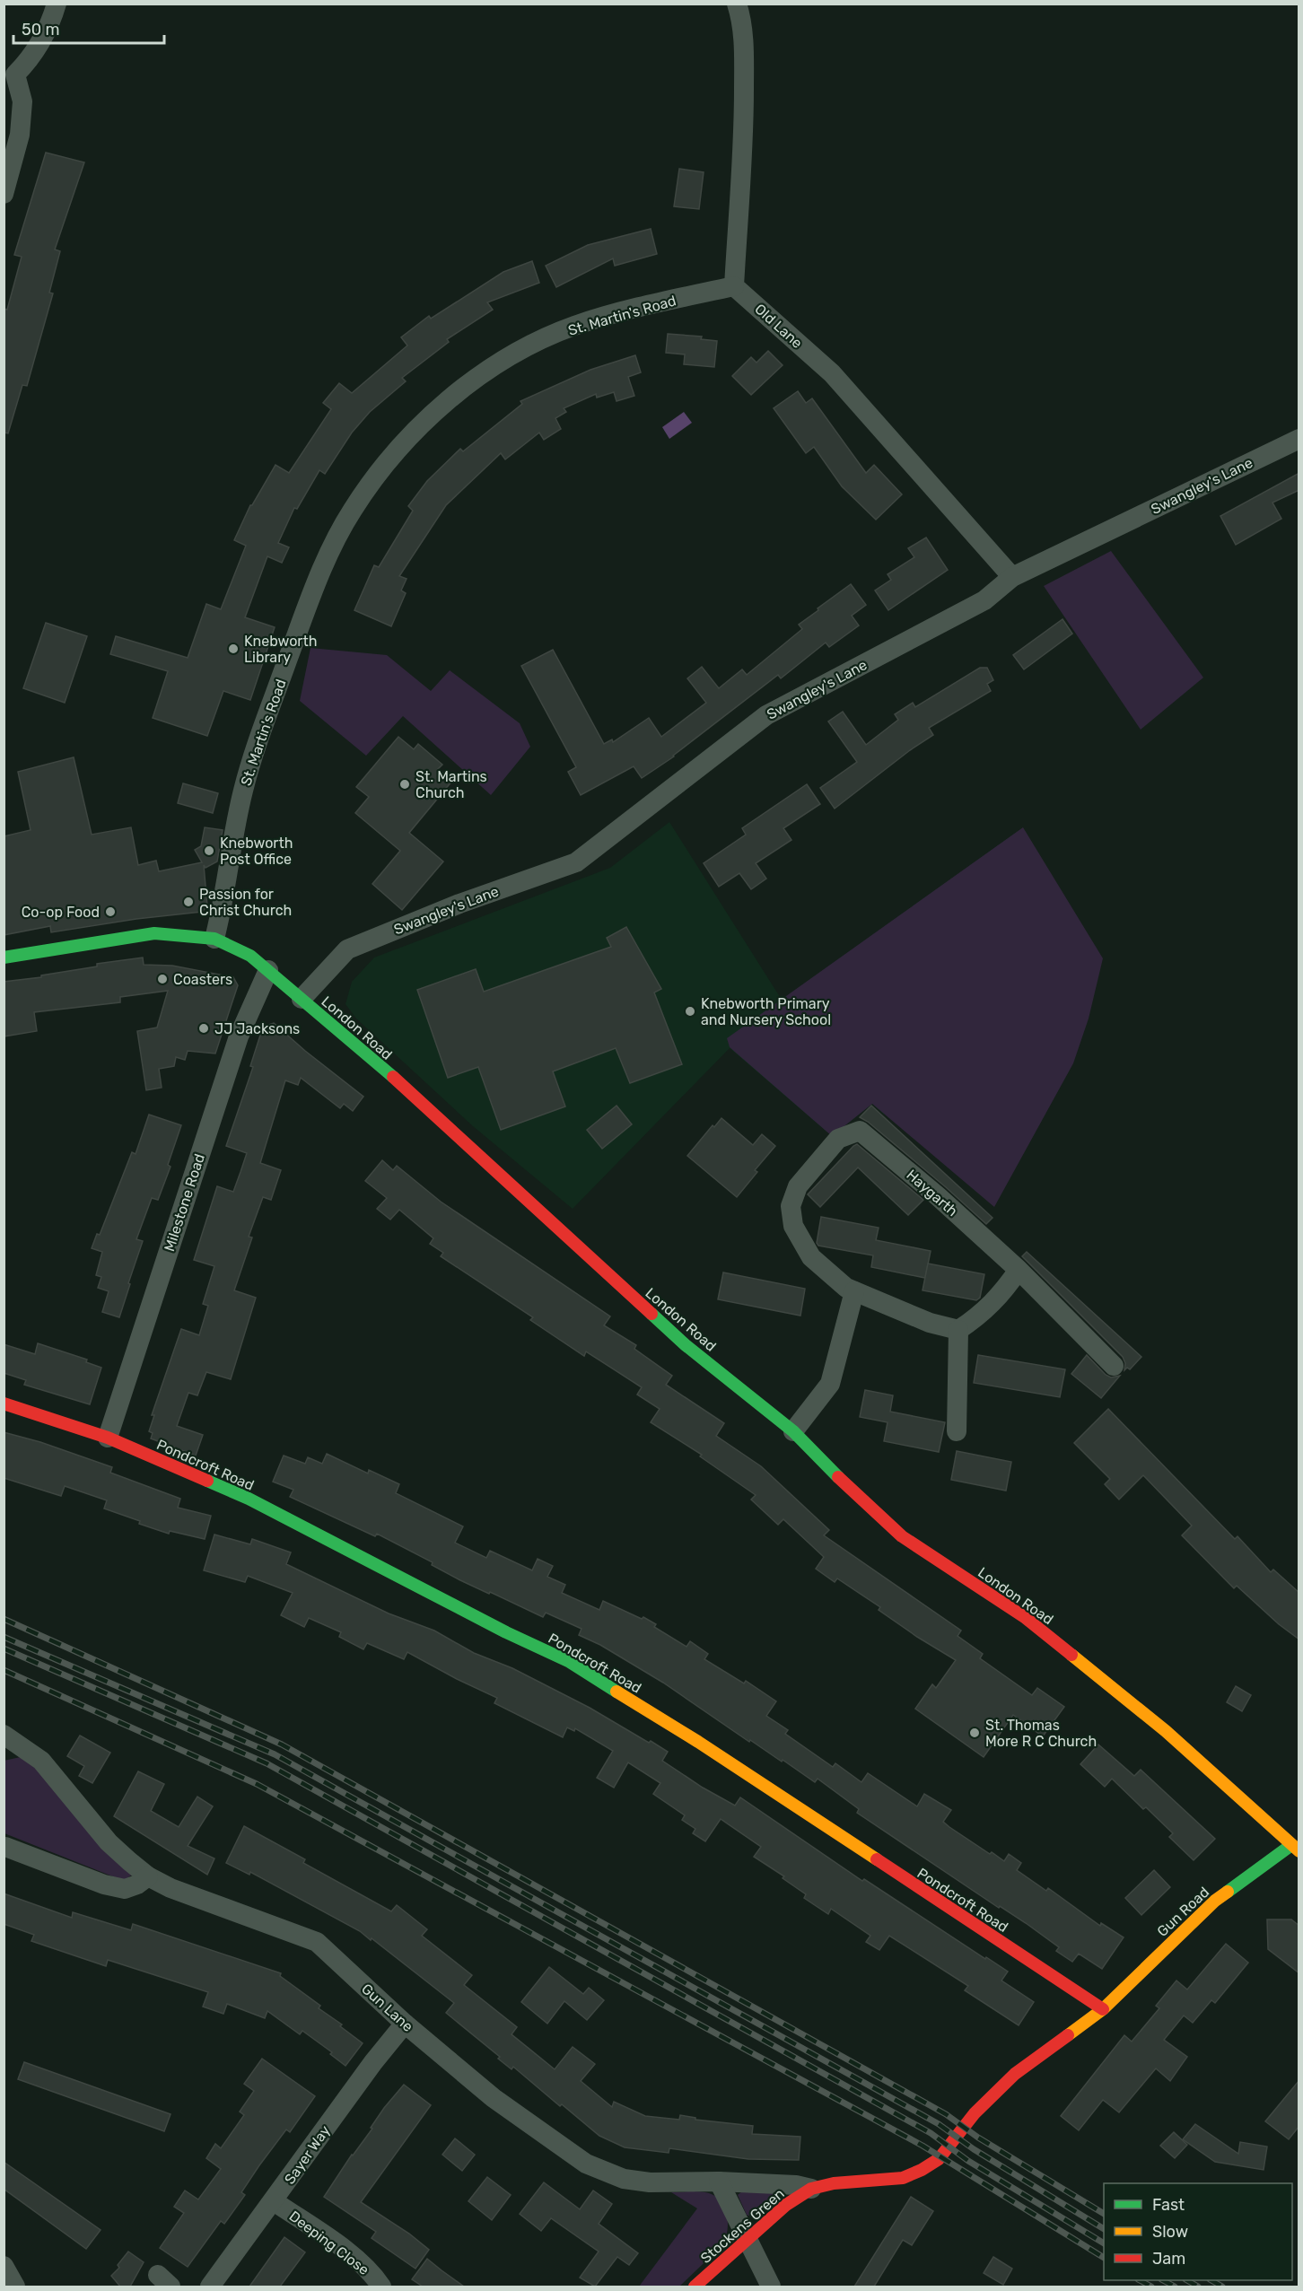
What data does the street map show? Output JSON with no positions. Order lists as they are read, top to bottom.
{
  "streets": {
    "street": [
      "St. Martin's Road",
      "Old Lane",
      "Swangley's Lane",
      "London Road",
      "Haygarth",
      "Milestone Road",
      "Pondcroft Road",
      "Gun Road",
      "Gun Lane",
      "Sayer Way",
      "Stockens Green",
      "Deeping Close"
    ]
  },
  "crossings": [
    ["St. Martin's Road", "Old Lane"],
    ["St. Martin's Road", "London Road"],
    ["Old Lane", "Swangley's Lane"],
    ["Swangley's Lane", "London Road"],
    ["London Road", "Milestone Road"],
    ["London Road", "Gun Road"],
    ["Milestone Road", "Pondcroft Road"],
    ["Pondcroft Road", "Gun Road"],
    ["Gun Road", "Gun Lane"],
    ["Gun Road", "Stockens Green"],
    ["Gun Lane", "Sayer Way"],
    ["Gun Lane", "Stockens Green"],
    ["Sayer Way", "Deeping Close"]
  ],
  "places": [
    "Knebworth Library",
    "St. Martins Church",
    "Knebworth Post Office",
    "Passion for Christ Church",
    "Co-op Food",
    "Coasters",
    "Knebworth Primary and Nursery School",
    "JJ Jacksons",
    "St. Thomas More R C Church"
  ],
  "legend": ["Fast", "Slow", "Jam"],
  "scale_bar": "50 m"
}
